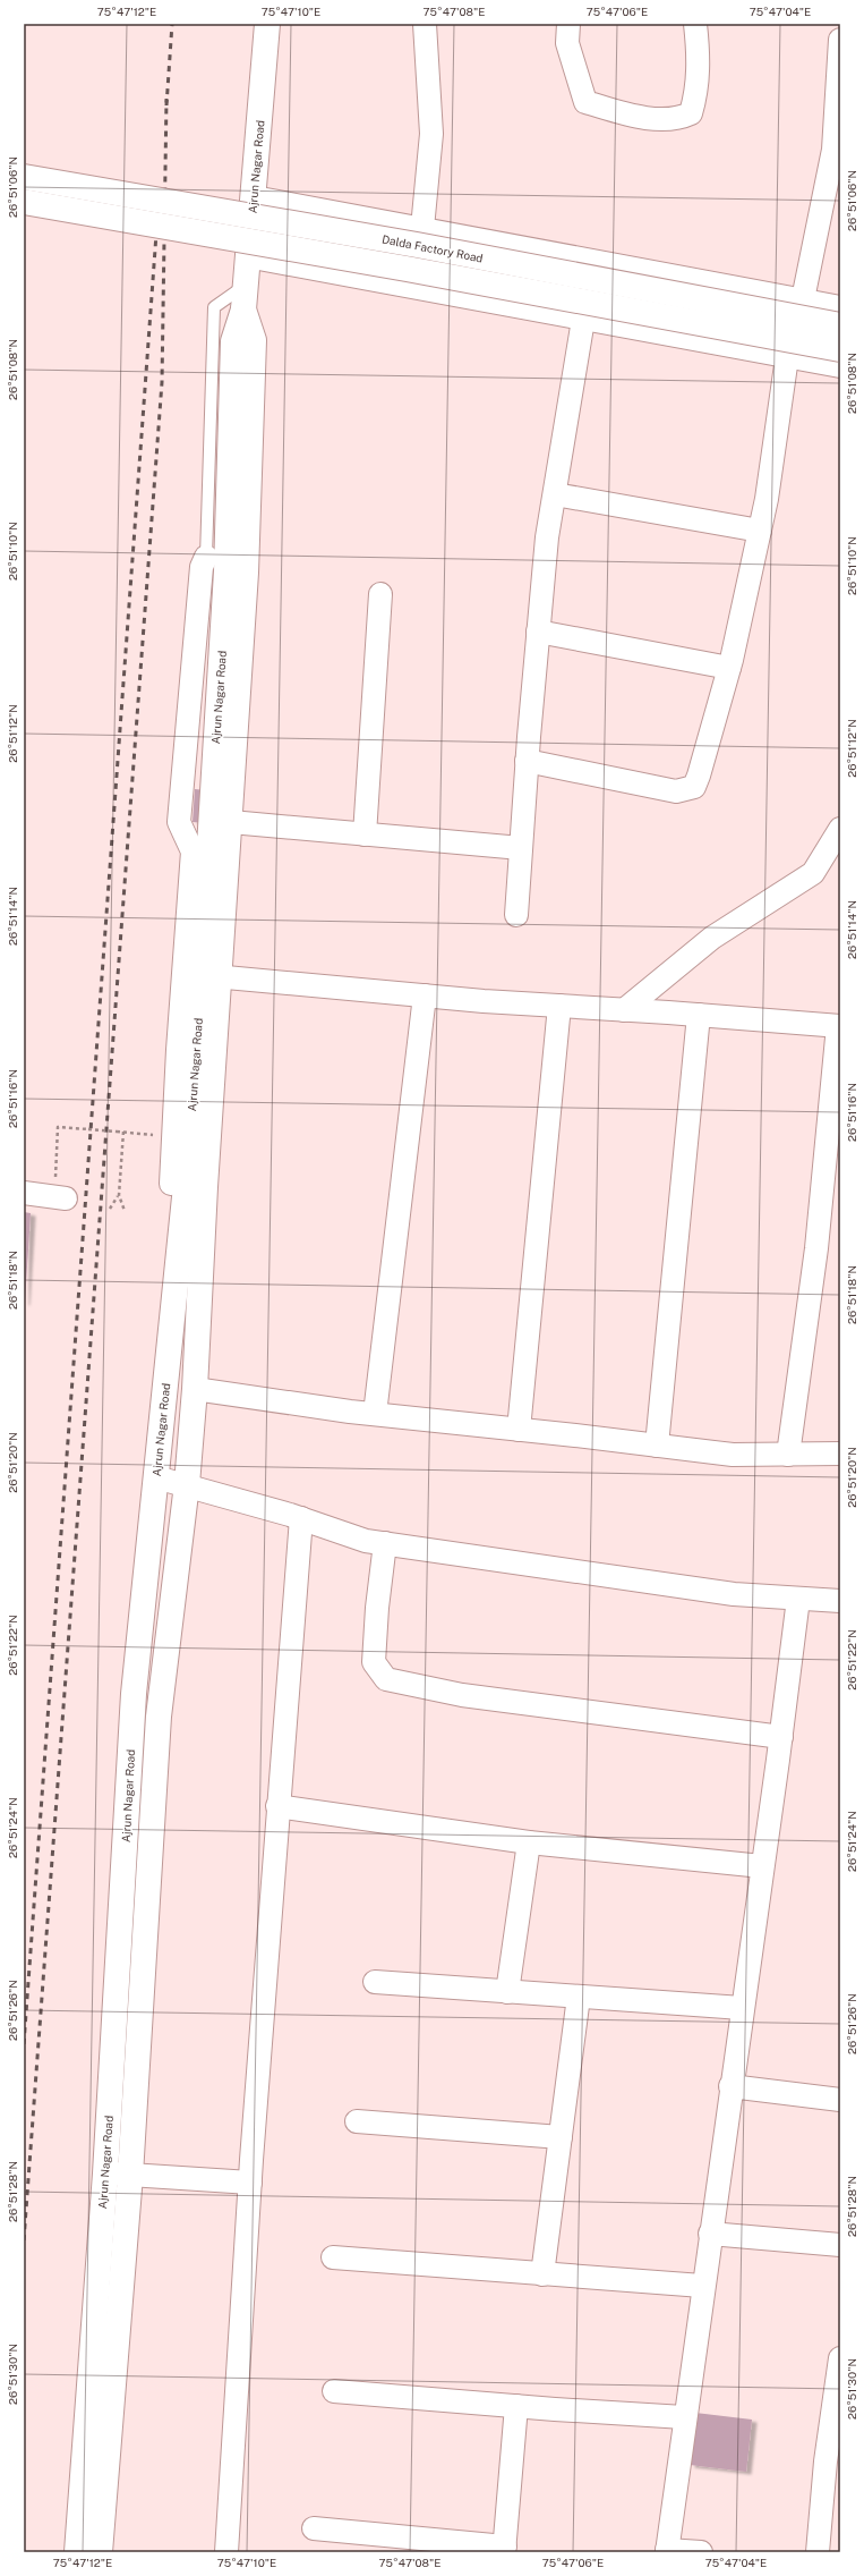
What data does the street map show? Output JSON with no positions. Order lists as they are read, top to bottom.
{
  "streets": {
    "street": ["Ajrun Nagar Road", "Dalda Factory Road"]
  },
  "coordinates": [
    "75°47'12\"E",
    "75°47'10\"E",
    "75°47'08\"E",
    "75°47'06\"E",
    "75°47'04\"E",
    "26°51'06\"N",
    "26°51'08\"N",
    "26°51'10\"N",
    "26°51'12\"N",
    "26°51'14\"N",
    "26°51'16\"N",
    "26°51'18\"N",
    "26°51'20\"N",
    "26°51'22\"N",
    "26°51'24\"N",
    "26°51'26\"N",
    "26°51'28\"N",
    "26°51'30\"N"
  ]
}
